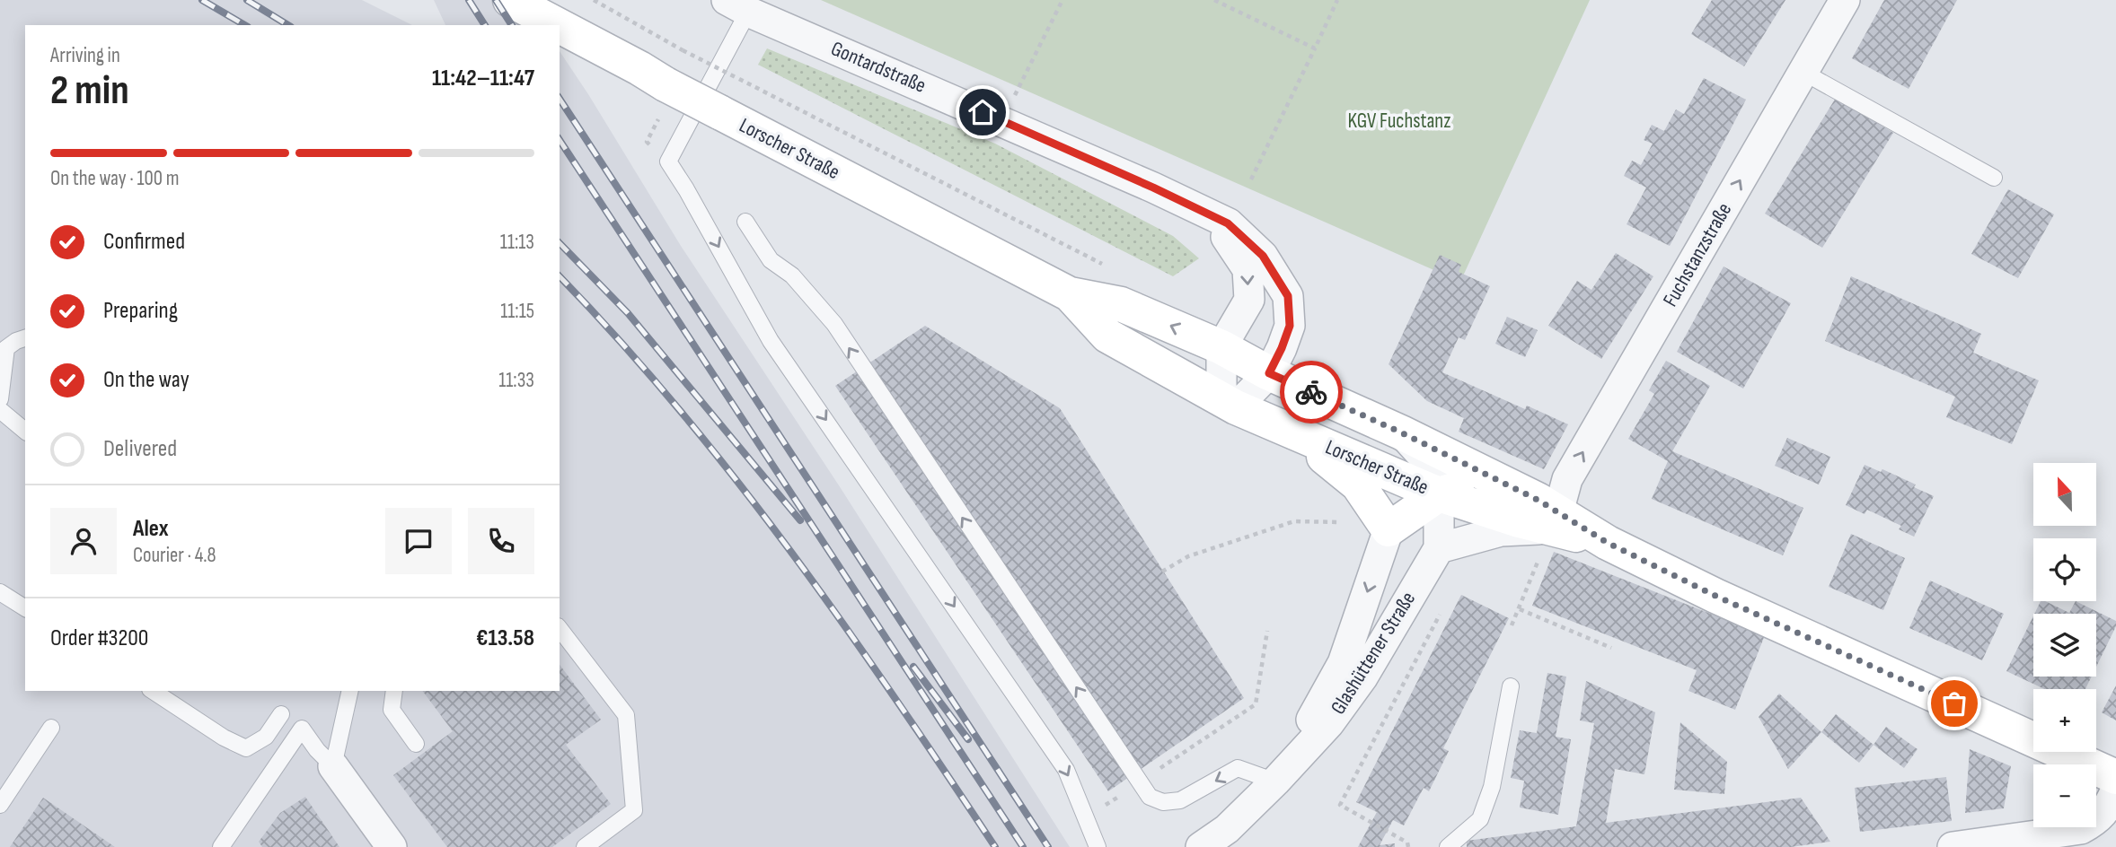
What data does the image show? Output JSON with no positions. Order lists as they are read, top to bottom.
{
  "streets": {
    "main road": ["Lorscher Straße"],
    "street": ["Gontardstraße", "Fuchstanzstraße", "Glashüttener Straße"]
  },
  "crossings": [
    ["Gontardstraße", "Lorscher Straße"],
    ["Lorscher Straße", "Fuchstanzstraße"]
  ],
  "one_way": ["Fuchstanzstraße"],
  "parks": ["KGV Fuchstanz"],
  "north": "top",
  "page": {
    "heading": ["2 min", "Arriving in", "11:42–11:47"],
    "panel": [
      "Alex",
      "Courier · 4.8",
      "Order #3200",
      "€13.58"
    ],
    "bar": "On the way · 100 m",
    "list": [
      ["Confirmed", "11:13"],
      ["Preparing", "11:15"],
      ["On the way", "11:33"],
      "Delivered"
    ],
    "map_buttons": ["+", "−"]
  }
}
